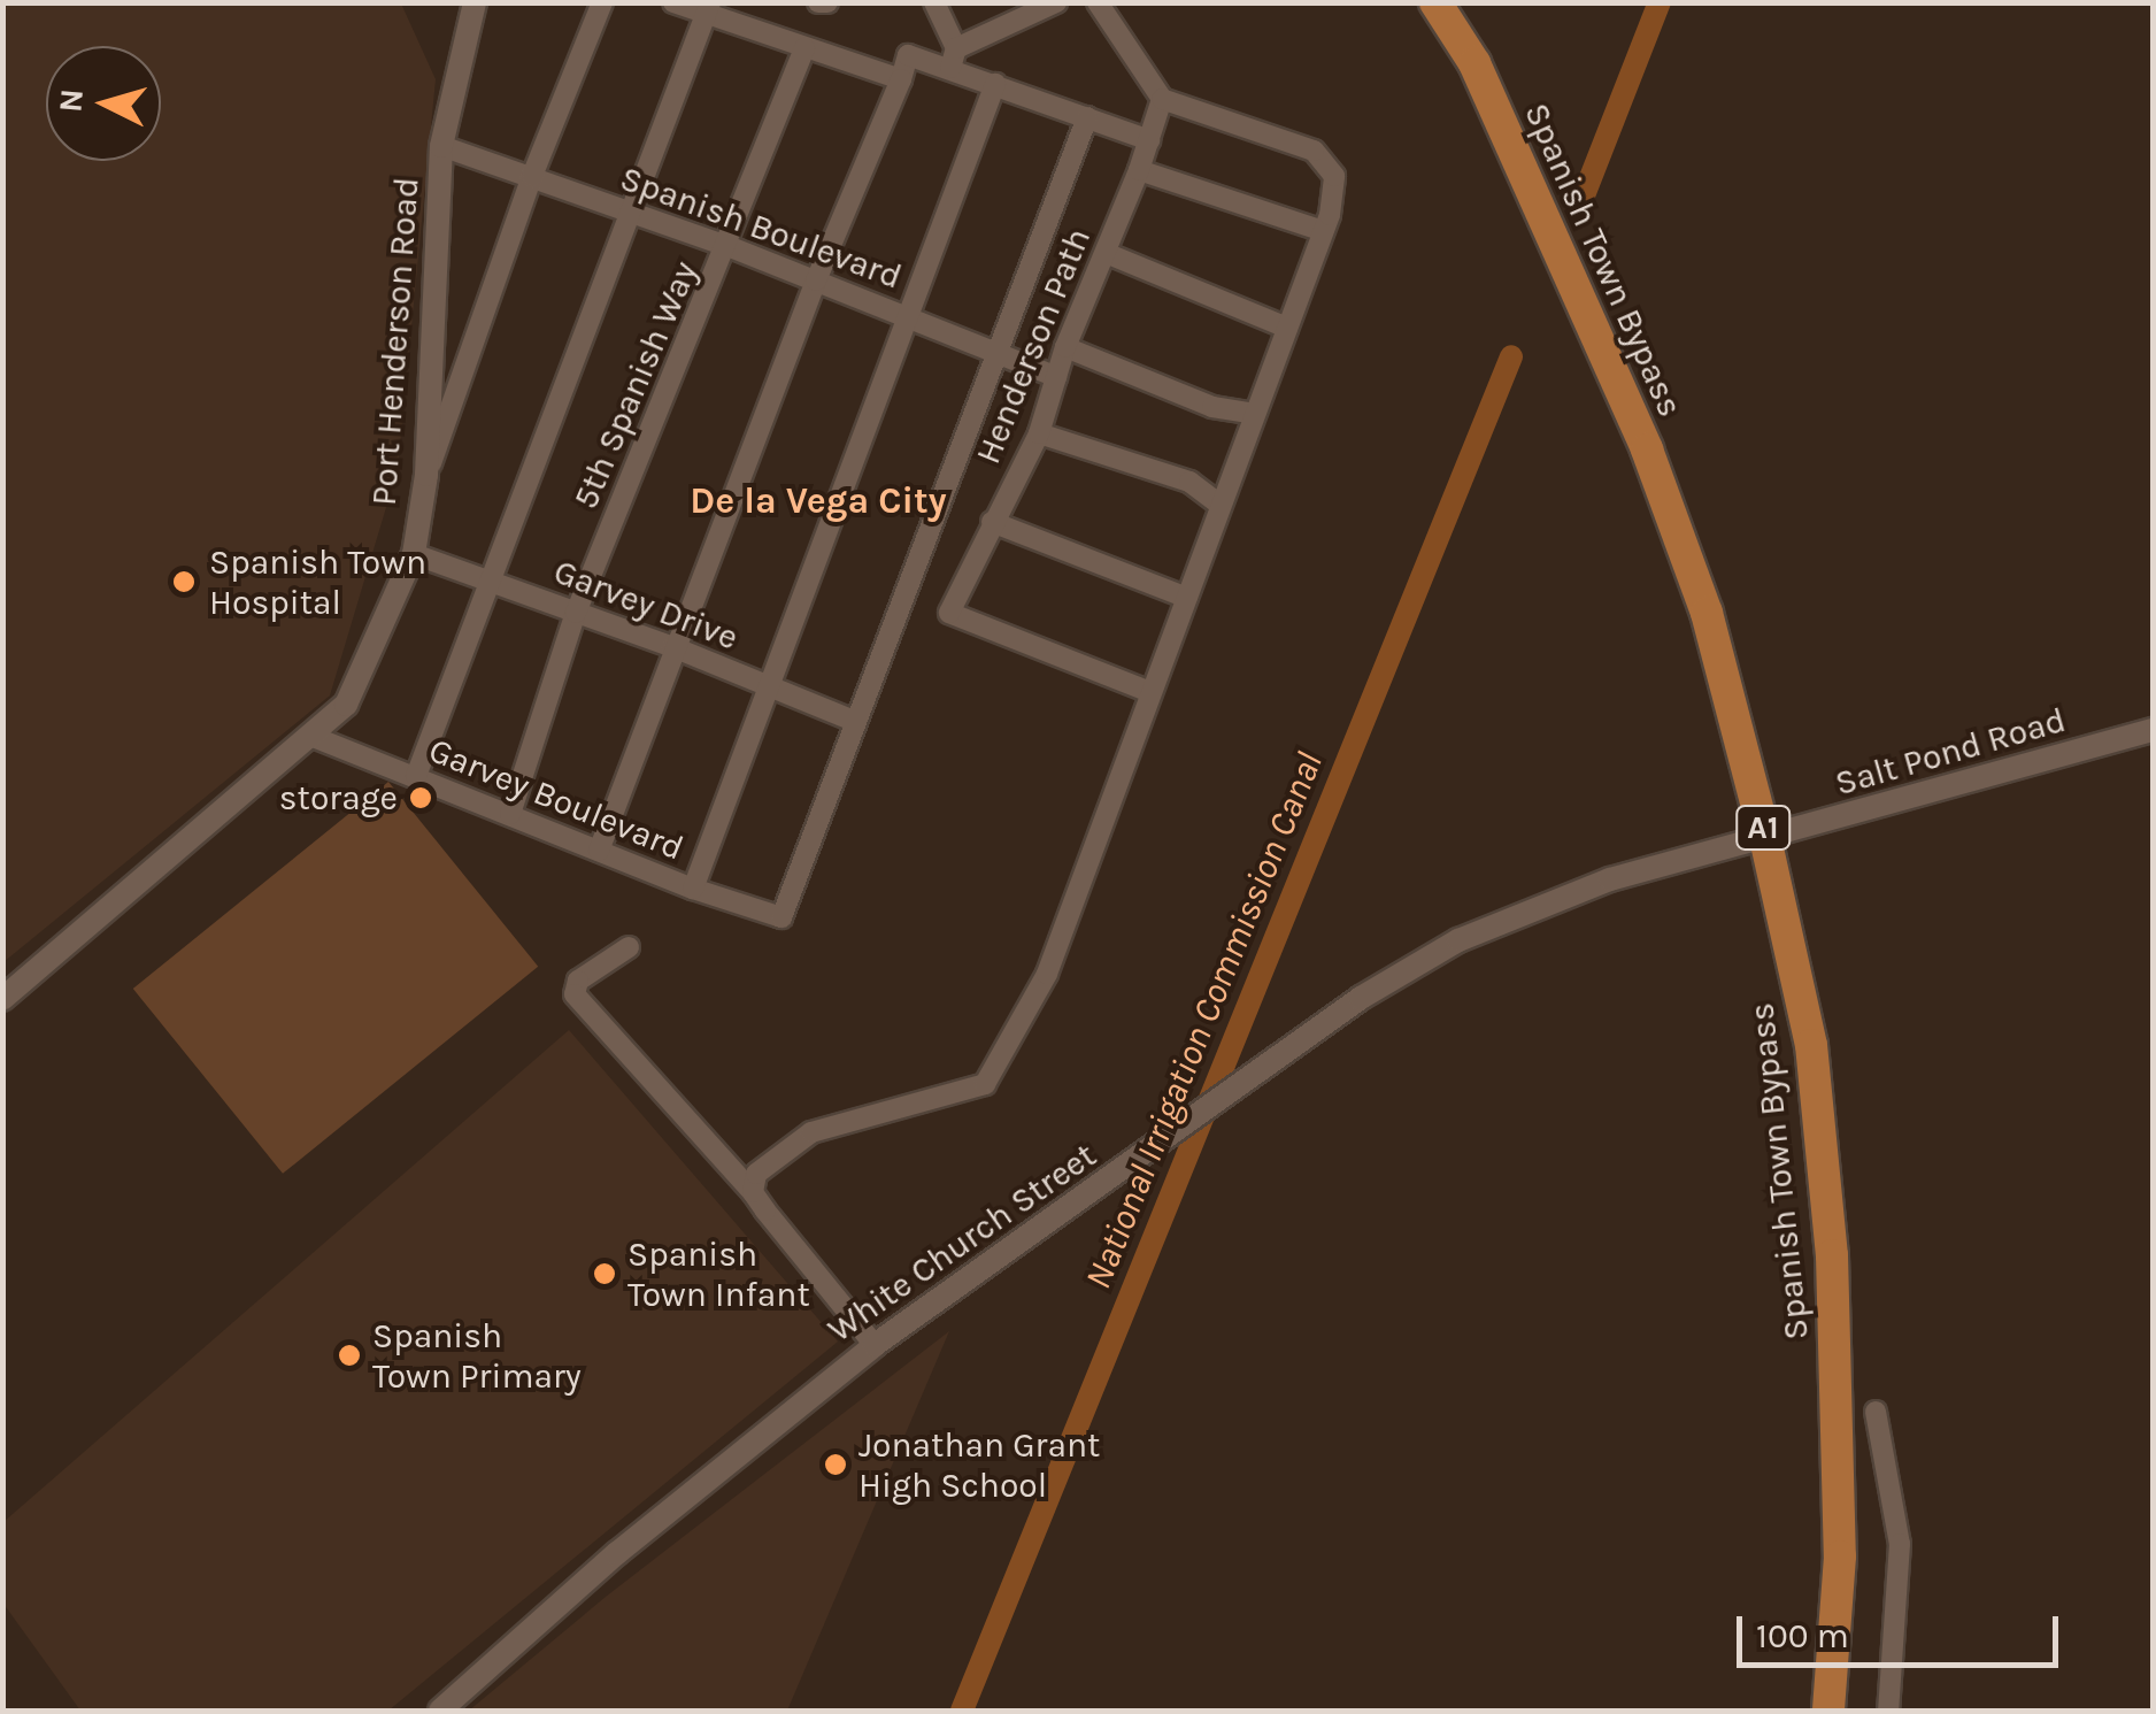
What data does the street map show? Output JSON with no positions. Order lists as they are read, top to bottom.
{
  "streets": {
    "main road": ["Spanish Town Bypass", "A1"],
    "street": [
      "Spanish Boulevard",
      "Port Henderson Road",
      "Henderson Path",
      "5th Spanish Way",
      "Garvey Drive",
      "Salt Pond Road",
      "Garvey Boulevard",
      "White Church Street"
    ]
  },
  "crossings": [
    ["Spanish Boulevard", "Port Henderson Road"],
    ["Spanish Boulevard", "Henderson Path"],
    ["Spanish Boulevard", "5th Spanish Way"],
    ["Spanish Town Bypass", "Salt Pond Road"],
    ["Spanish Town Bypass", "White Church Street"],
    ["Port Henderson Road", "Garvey Drive"],
    ["Port Henderson Road", "Garvey Boulevard"],
    ["5th Spanish Way", "Garvey Drive"],
    ["5th Spanish Way", "Garvey Boulevard"],
    ["Garvey Drive", "Garvey Boulevard"],
    ["Salt Pond Road", "White Church Street"]
  ],
  "districts": ["De la Vega City"],
  "water": ["National Irrigation Commission Canal"],
  "places": [
    "Spanish Town Hospital",
    "storage",
    "Spanish Town Infant",
    "Spanish Town Primary",
    "Jonathan Grant High School"
  ],
  "scale_bar": "100 m",
  "north": "left"
}
